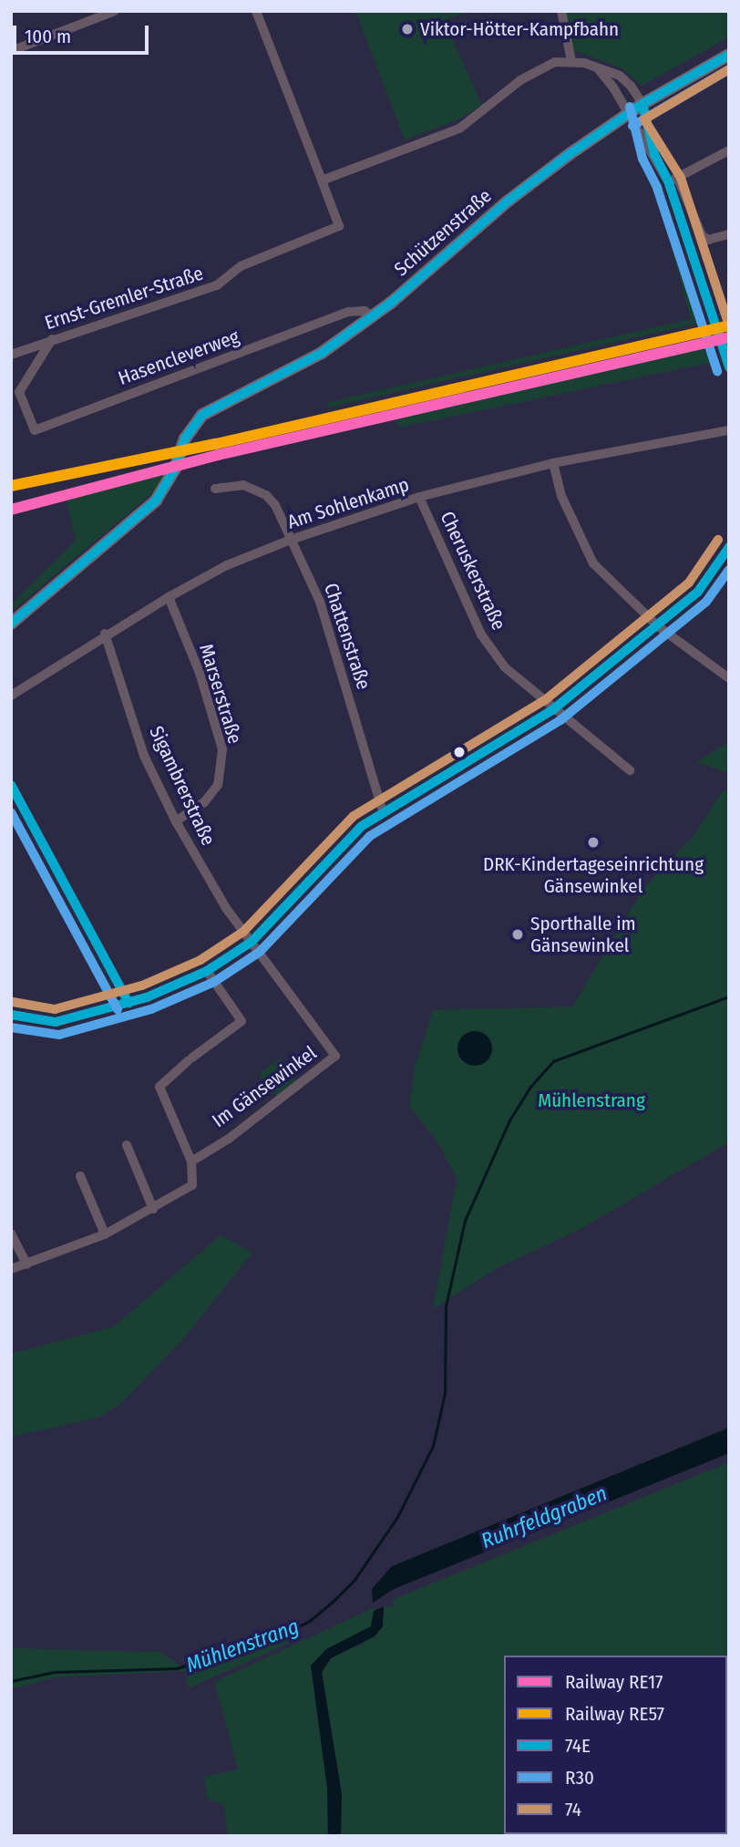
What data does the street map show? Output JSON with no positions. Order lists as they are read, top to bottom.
{
  "streets": {
    "main road": ["Schützenstraße"],
    "street": [
      "Ernst-Gremler-Straße",
      "Hasencleverweg",
      "Am Sohlenkamp",
      "Cheruskerstraße",
      "Chattenstraße",
      "Marserstraße",
      "Sigambrerstraße",
      "Im Gänsewinkel"
    ]
  },
  "crossings": [
    ["Schützenstraße", "Hasencleverweg"],
    ["Ernst-Gremler-Straße", "Hasencleverweg"],
    ["Am Sohlenkamp", "Cheruskerstraße"],
    ["Am Sohlenkamp", "Chattenstraße"],
    ["Am Sohlenkamp", "Marserstraße"],
    ["Am Sohlenkamp", "Sigambrerstraße"],
    ["Marserstraße", "Sigambrerstraße"],
    ["Sigambrerstraße", "Im Gänsewinkel"]
  ],
  "water": ["Ruhrfeldgraben", "Mühlenstrang"],
  "parks": ["Mühlenstrang"],
  "places": ["Viktor-Hötter-Kampfbahn", "DRK-Kindertageseinrichtung Gänsewinkel", "Sporthalle im Gänsewinkel"],
  "lines": [
    "transit line 74E",
    "transit line R30",
    "transit line 74",
    "rail line RE57",
    "rail line RE17"
  ],
  "legend": [
    "Railway RE17",
    "Railway RE57",
    "74E",
    "R30",
    "74"
  ],
  "scale_bar": "100 m"
}
